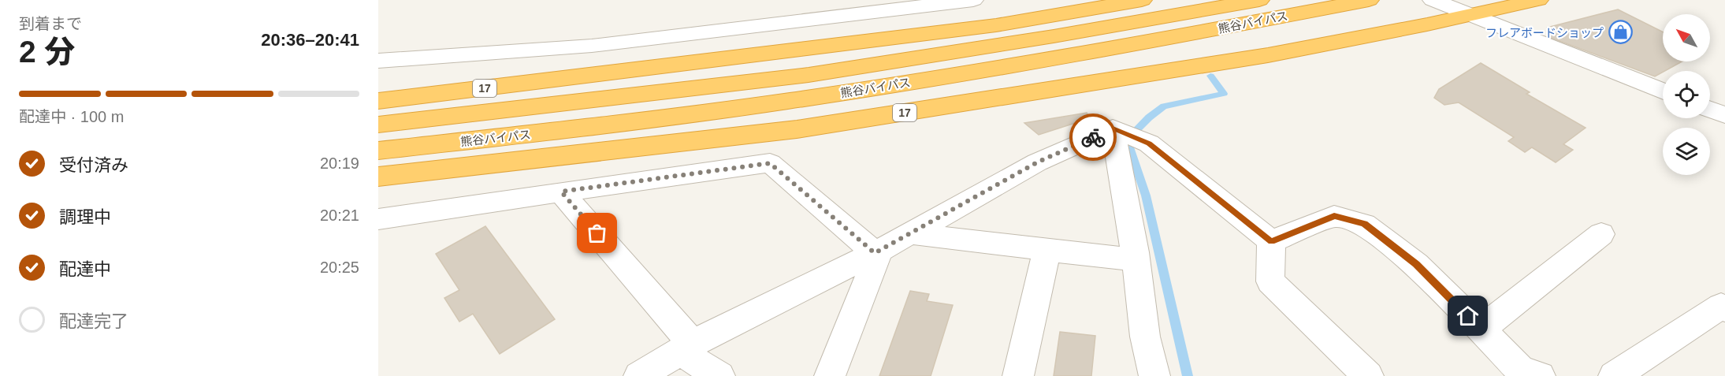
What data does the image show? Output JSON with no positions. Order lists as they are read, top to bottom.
{
  "streets": {
    "highway": ["熊谷バイパス", "17"]
  },
  "places": {
    "shop": ["フレアボードショップ"]
  },
  "north": "top left",
  "page": {
    "heading": ["2 分", "到着まで", "20:36–20:41"],
    "bar": "配達中 · 100 m",
    "list": [
      ["受付済み", "20:19"],
      ["調理中", "20:21"],
      ["配達中", "20:25"],
      "配達完了"
    ]
  }
}
